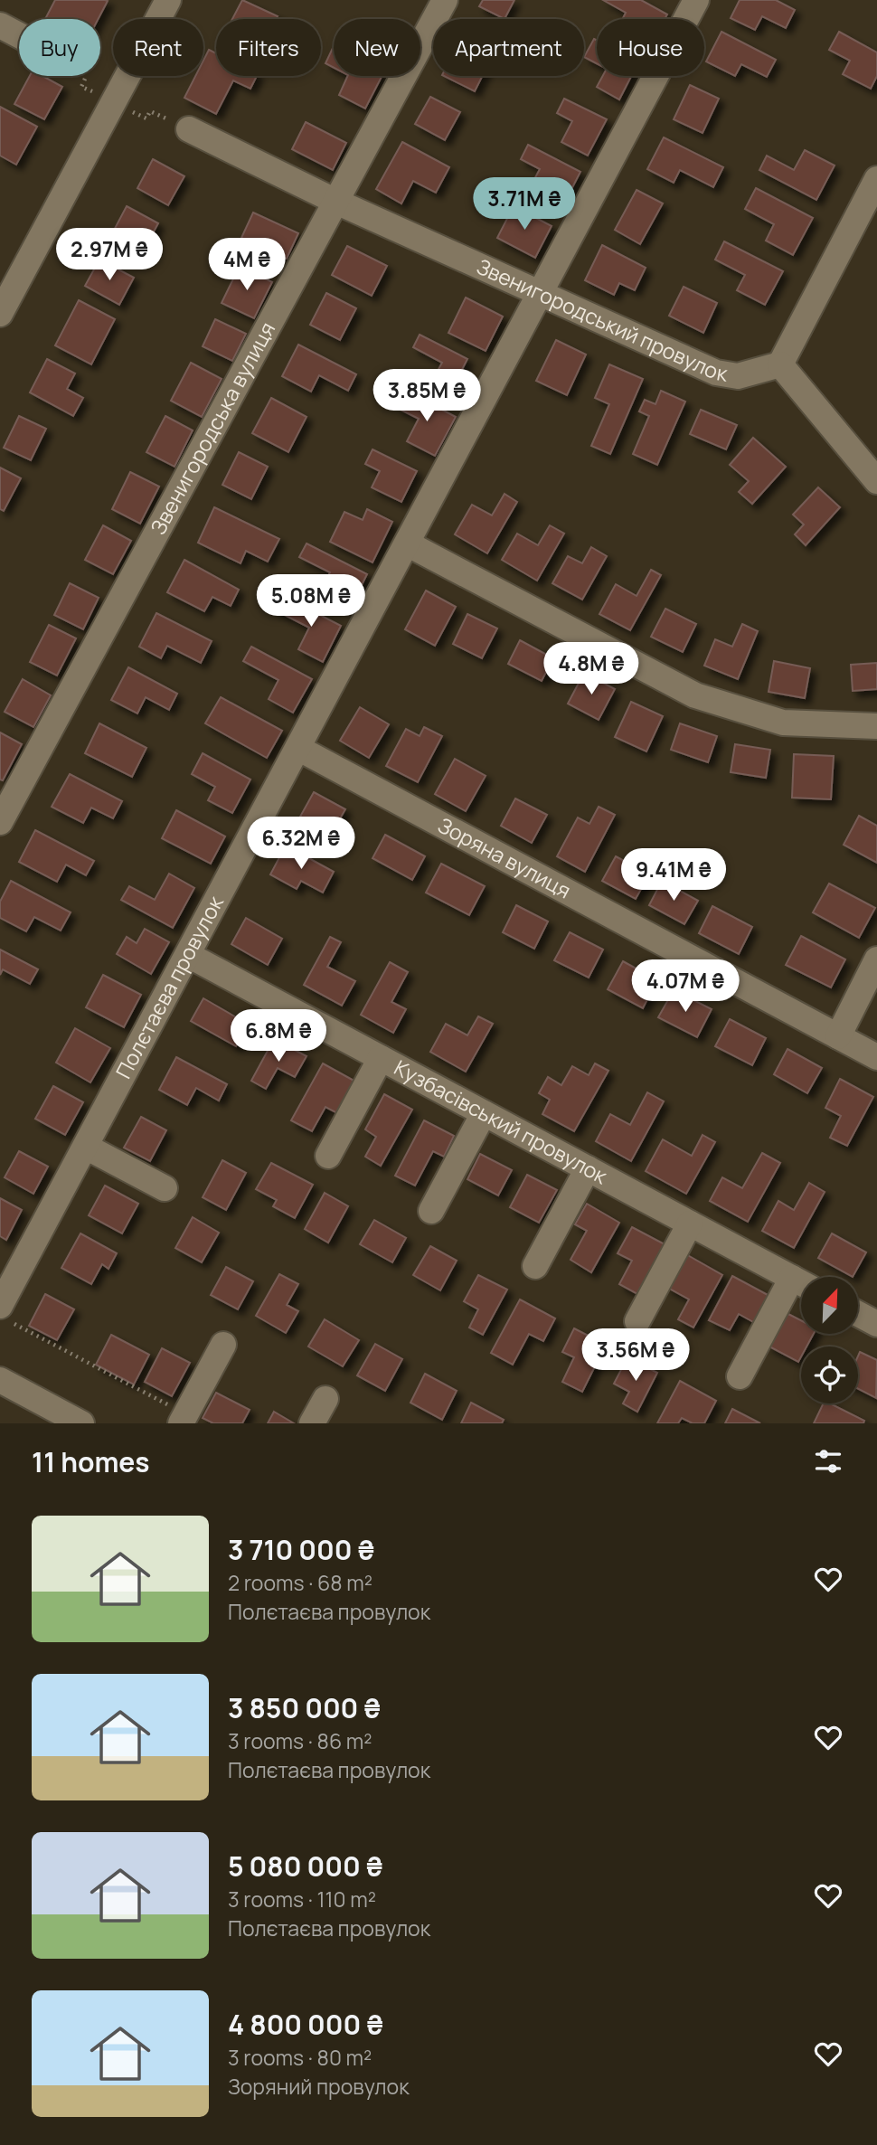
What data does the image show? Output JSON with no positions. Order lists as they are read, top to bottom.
{
  "streets": {
    "street": [
      "Звенигородський провулок",
      "Звенигородська вулиця",
      "Зоряна вулиця",
      "Полєтаєва провулок",
      "Кузбасівський провулок"
    ]
  },
  "crossings": [
    ["Звенигородський провулок", "Звенигородська вулиця"],
    ["Звенигородський провулок", "Полєтаєва провулок"],
    ["Зоряна вулиця", "Полєтаєва провулок"],
    ["Полєтаєва провулок", "Кузбасівський провулок"]
  ],
  "north": "top right",
  "page": {
    "chip": [
      "Buy",
      "Rent",
      "Filters",
      "New",
      "Apartment",
      "House"
    ],
    "price": [
      "3.71M ₴",
      "2.97M ₴",
      "4M ₴",
      "3.85M ₴",
      "5.08M ₴",
      "4.8M ₴",
      "6.32M ₴",
      "9.41M ₴",
      "4.07M ₴",
      "6.8M ₴",
      "3.56M ₴"
    ],
    "heading": "11 homes",
    "list": [
      {
        "name": "3 710 000 ₴",
        "note": "2 rooms · 68 m² · Полєтаєва провулок"
      },
      {
        "name": "3 850 000 ₴",
        "note": "3 rooms · 86 m² · Полєтаєва провулок"
      },
      {
        "name": "5 080 000 ₴",
        "note": "3 rooms · 110 m² · Полєтаєва провулок"
      },
      {
        "name": "4 800 000 ₴",
        "note": "3 rooms · 80 m² · Зоряний провулок"
      }
    ]
  }
}
